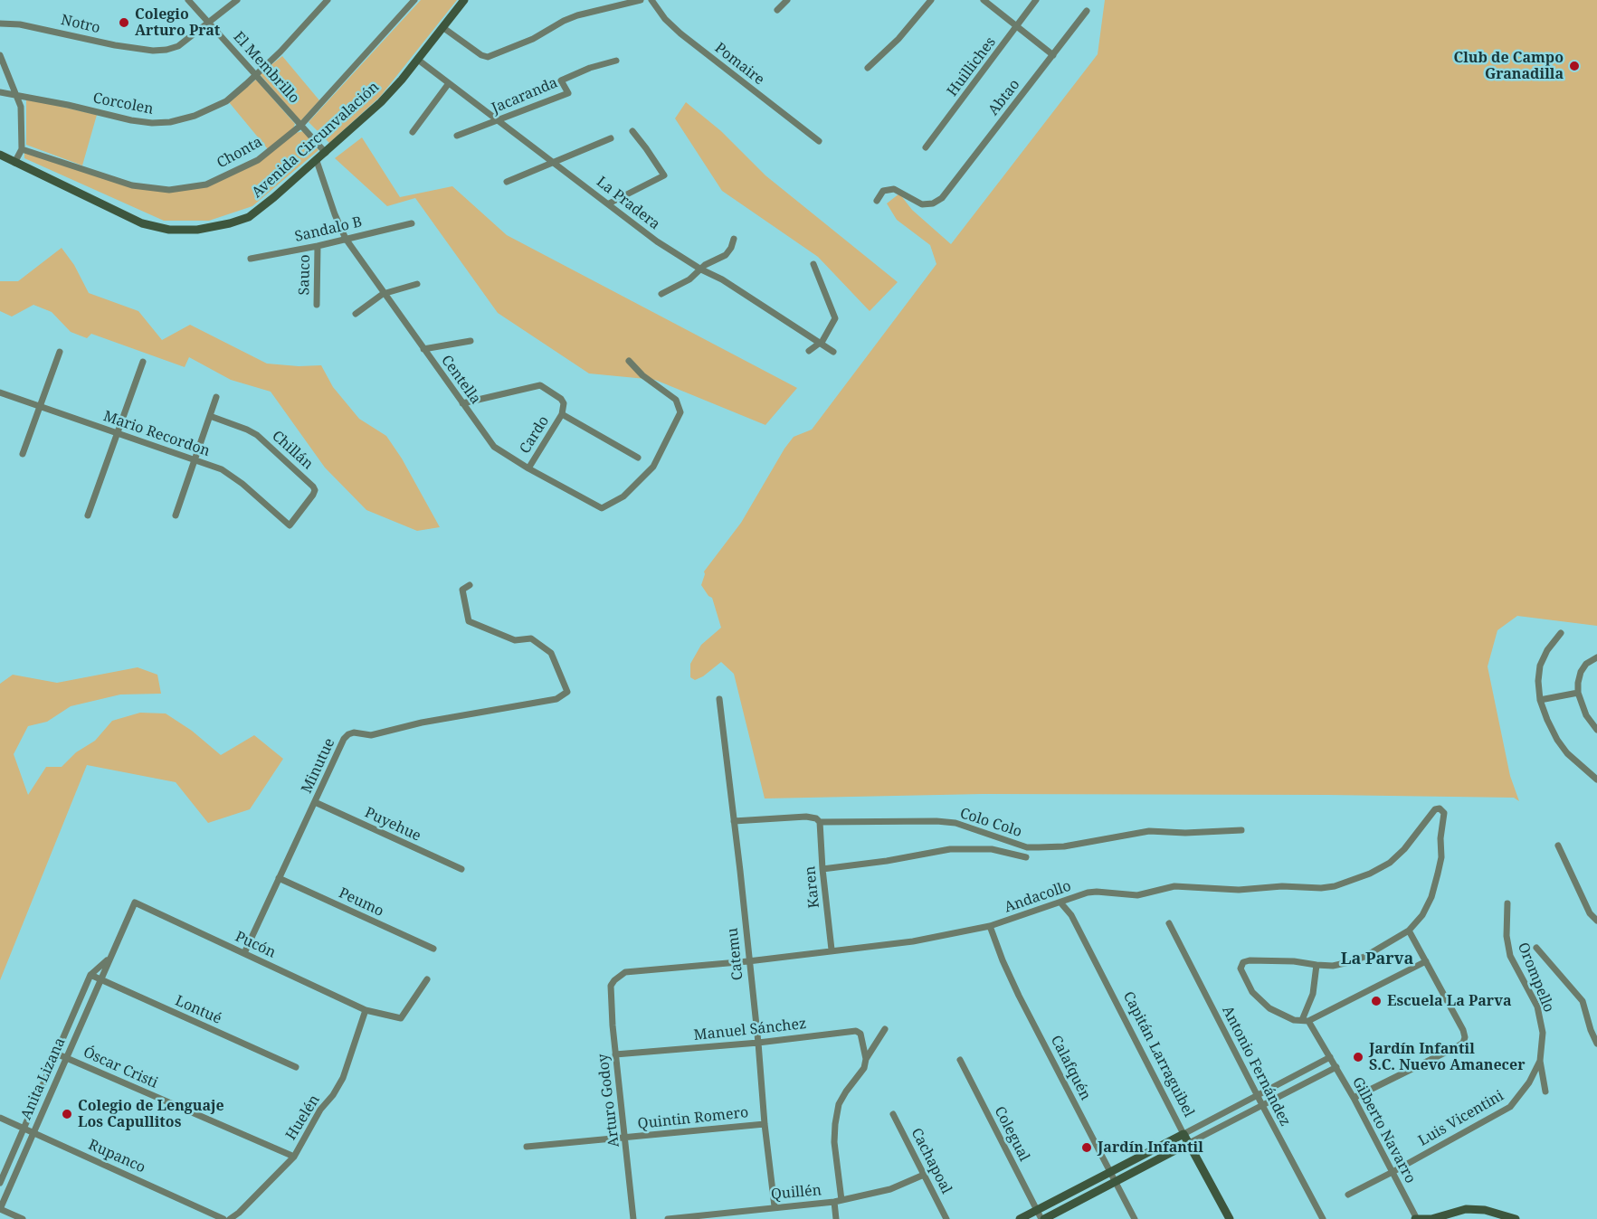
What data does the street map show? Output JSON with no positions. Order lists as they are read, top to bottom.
{
  "streets": {
    "street": [
      "Notro",
      "Pomaire",
      "Huilliches",
      "El Membrillo",
      "Jacaranda",
      "Abtao",
      "Corcolen",
      "Avenida Circunvalación",
      "Chonta",
      "La Pradera",
      "Sandalo B",
      "Sauco",
      "Centella",
      "Mario Recordon",
      "Cardo",
      "Chillán",
      "Minutue",
      "Colo Colo",
      "Puyehue",
      "Karen",
      "Andacollo",
      "Peumo",
      "Pucón",
      "Catemu",
      "Orompello",
      "Lontué",
      "Manuel Sánchez",
      "Capitán Larraguibel",
      "Antonio Fernández",
      "Óscar Cristi",
      "Calafquén",
      "Anita Lizana",
      "Arturo Godoy",
      "Huelén",
      "Quintin Romero",
      "Luis Vicentini",
      "Gilberto Navarro",
      "Colegual",
      "Rupanco",
      "Cachapoal",
      "Quillén"
    ]
  },
  "crossings": [
    ["Notro", "El Membrillo"],
    ["El Membrillo", "Corcolen"],
    ["El Membrillo", "Avenida Circunvalación"],
    ["El Membrillo", "Chonta"],
    ["Jacaranda", "La Pradera"],
    ["Avenida Circunvalación", "La Pradera"],
    ["Avenida Circunvalación", "Centella"],
    ["Sandalo B", "Sauco"],
    ["Sandalo B", "Centella"],
    ["Centella", "Cardo"],
    ["Mario Recordon", "Chillán"],
    ["Minutue", "Puyehue"],
    ["Minutue", "Peumo"],
    ["Minutue", "Pucón"],
    ["Colo Colo", "Karen"],
    ["Colo Colo", "Catemu"],
    ["Karen", "Andacollo"],
    ["Andacollo", "Catemu"],
    ["Andacollo", "Capitán Larraguibel"],
    ["Andacollo", "Calafquén"],
    ["Andacollo", "Arturo Godoy"],
    ["Pucón", "Anita Lizana"],
    ["Pucón", "Huelén"],
    ["Catemu", "Manuel Sánchez"],
    ["Catemu", "Quintin Romero"],
    ["Catemu", "Quillén"],
    ["Orompello", "Luis Vicentini"],
    ["Lontué", "Anita Lizana"],
    ["Manuel Sánchez", "Arturo Godoy"],
    ["Óscar Cristi", "Anita Lizana"],
    ["Óscar Cristi", "Huelén"],
    ["Anita Lizana", "Rupanco"],
    ["Arturo Godoy", "Quintin Romero"],
    ["Luis Vicentini", "Gilberto Navarro"],
    ["Cachapoal", "Quillén"]
  ],
  "districts": ["La Parva"],
  "places": [
    "Colegio Arturo Prat",
    "Club de Campo Granadilla",
    "Escuela La Parva",
    "Jardín Infantil S.C. Nuevo Amanecer",
    "Colegio de Lenguaje Los Capullitos",
    "Jardín Infantil"
  ]
}
